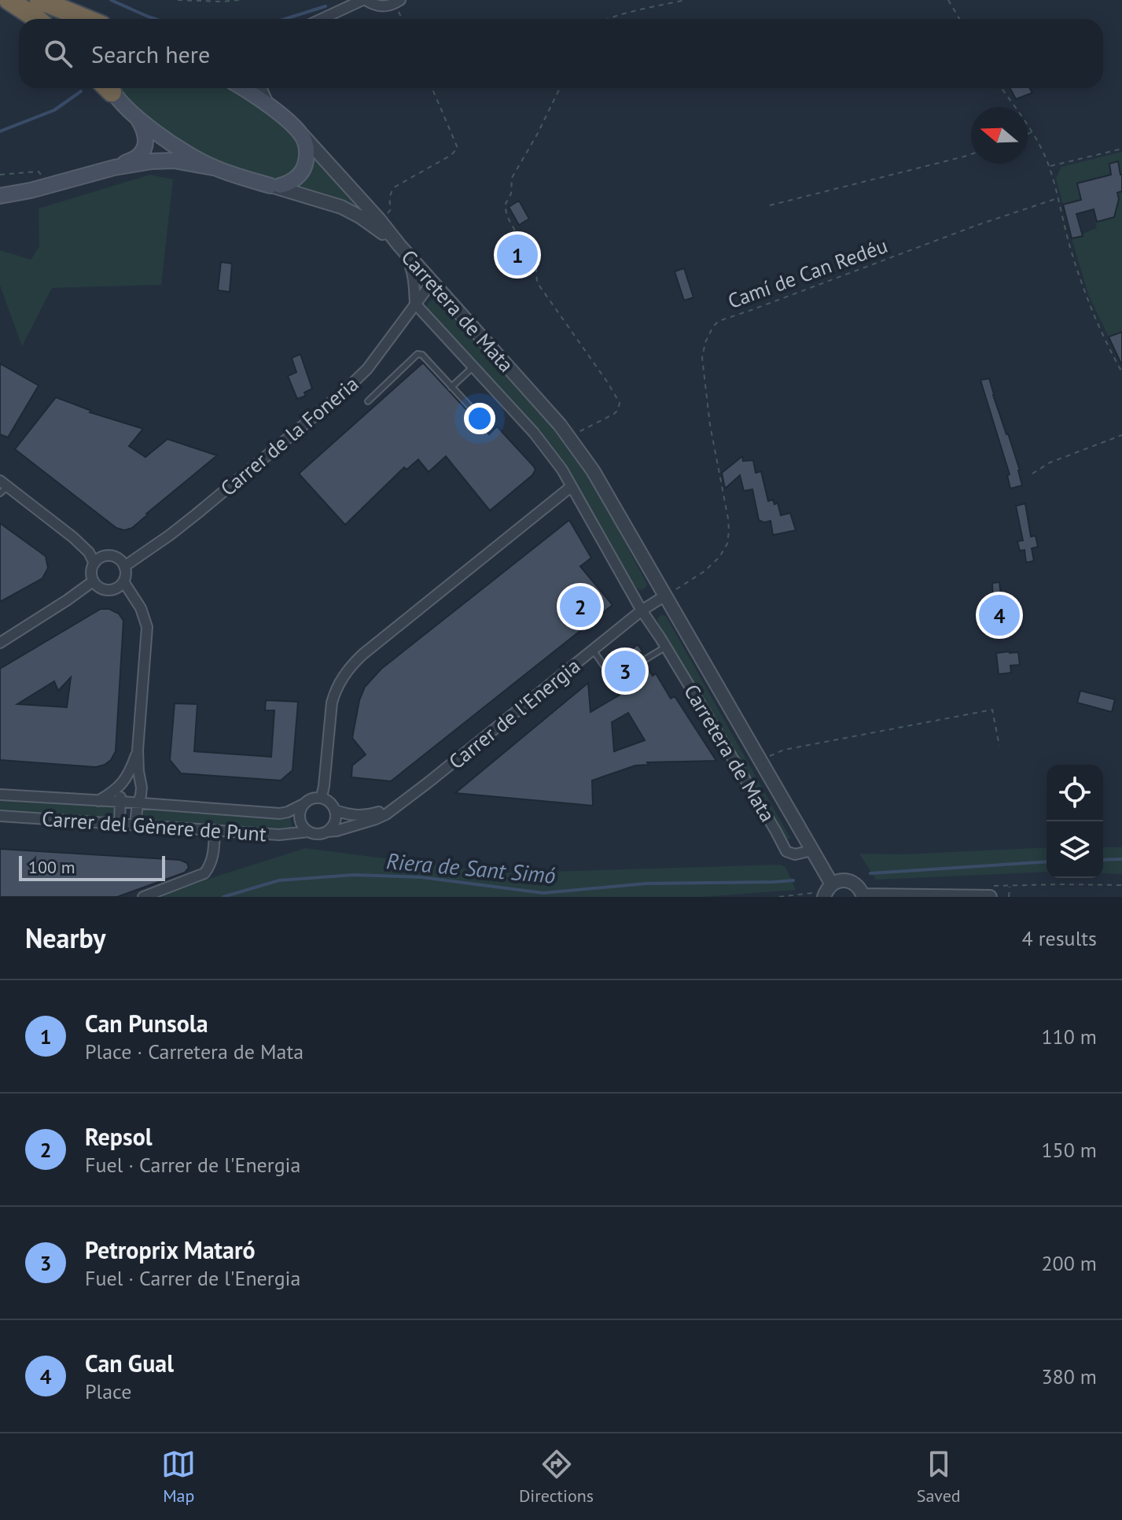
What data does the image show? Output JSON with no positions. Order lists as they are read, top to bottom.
{
  "streets": {
    "street": [
      "Carretera de Mata",
      "Carrer de la Foneria",
      "Carrer de l'Energia",
      "Carrer del Gènere de Punt"
    ],
    "path": ["Camí de Can Redéu"]
  },
  "crossings": [
    ["Camí de Can Redéu", "Carretera de Mata"],
    ["Camí de Can Redéu", "Carrer de l'Energia"],
    ["Carretera de Mata", "Carrer de la Foneria"],
    ["Carretera de Mata", "Carrer de l'Energia"],
    ["Carrer de l'Energia", "Carrer del Gènere de Punt"]
  ],
  "water": ["Riera de Sant Simó"],
  "scale_bar": "100 m",
  "north": "left",
  "page": {
    "search": "Search here",
    "pins": [
      "1",
      "2",
      "4",
      "3"
    ],
    "scale": "100 m",
    "heading": ["Nearby", "4 results"],
    "list": [
      {
        "mark": "1",
        "name": "Can Punsola",
        "note": "Place · Carretera de Mata",
        "value": "110 m"
      },
      {
        "mark": "2",
        "name": "Repsol",
        "note": "Fuel · Carrer de l'Energia",
        "value": "150 m"
      },
      {
        "mark": "3",
        "name": "Petroprix Mataró",
        "note": "Fuel · Carrer de l'Energia",
        "value": "200 m"
      },
      {
        "mark": "4",
        "name": "Can Gual",
        "note": "Place",
        "value": "380 m"
      }
    ],
    "nav": ["Map", "Directions", "Saved"]
  }
}
